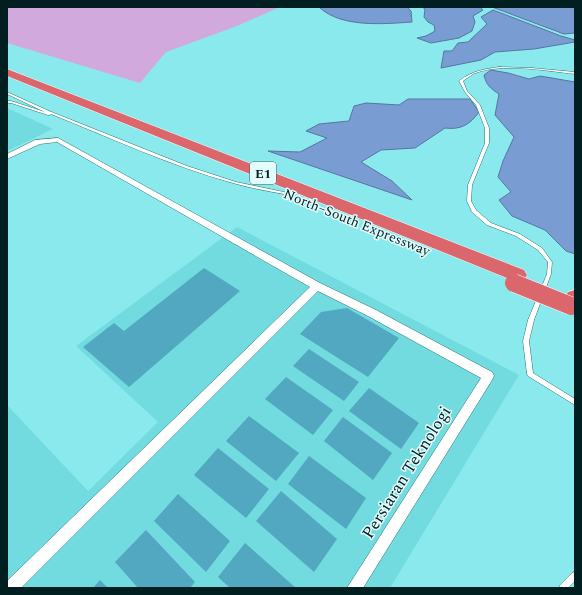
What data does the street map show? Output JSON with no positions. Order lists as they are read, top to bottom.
{
  "streets": {
    "highway": ["E1", "North–South Expressway"],
    "street": ["Persiaran Teknologi"]
  }
}
